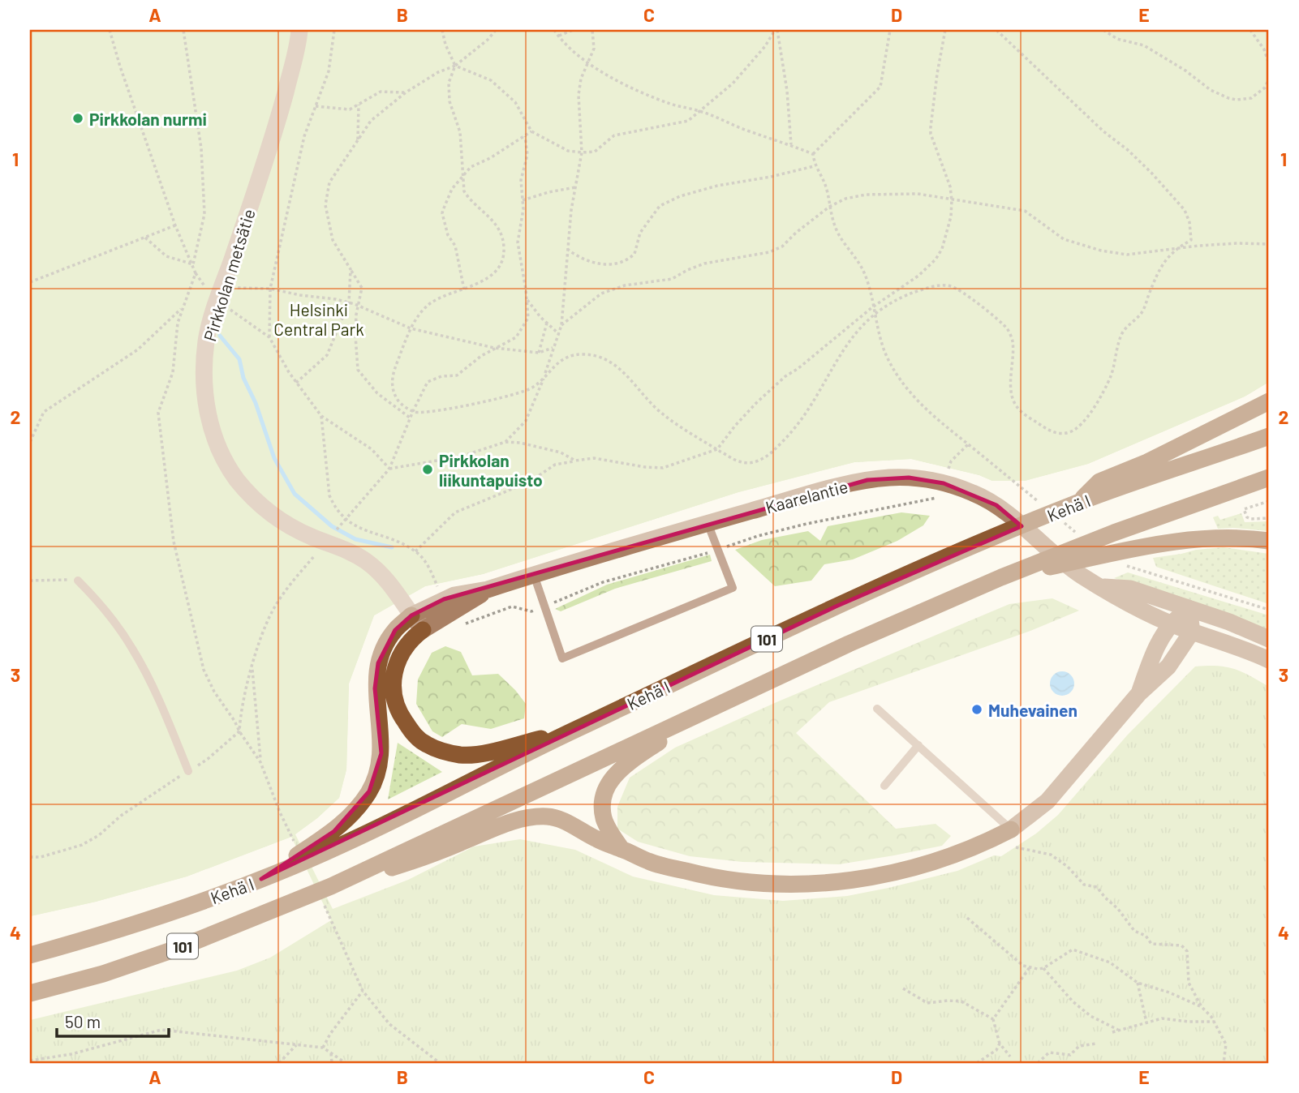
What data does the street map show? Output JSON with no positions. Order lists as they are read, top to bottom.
{
  "streets": {
    "highway": ["Kehä I", "101"],
    "main road": ["Kaarelantie"],
    "street": ["Pirkkolan metsätie"]
  },
  "crossings": [
    ["Pirkkolan metsätie", "Kaarelantie"]
  ],
  "parks": ["Helsinki Central Park"],
  "places": ["Pirkkolan nurmi", "Pirkkolan liikuntapuisto", "Muhevainen"],
  "scale_bar": "50 m",
  "grid": {
    "columns": [
      "A",
      "B",
      "C",
      "D",
      "E"
    ],
    "rows": [
      "1",
      "2",
      "3",
      "4"
    ]
  }
}
